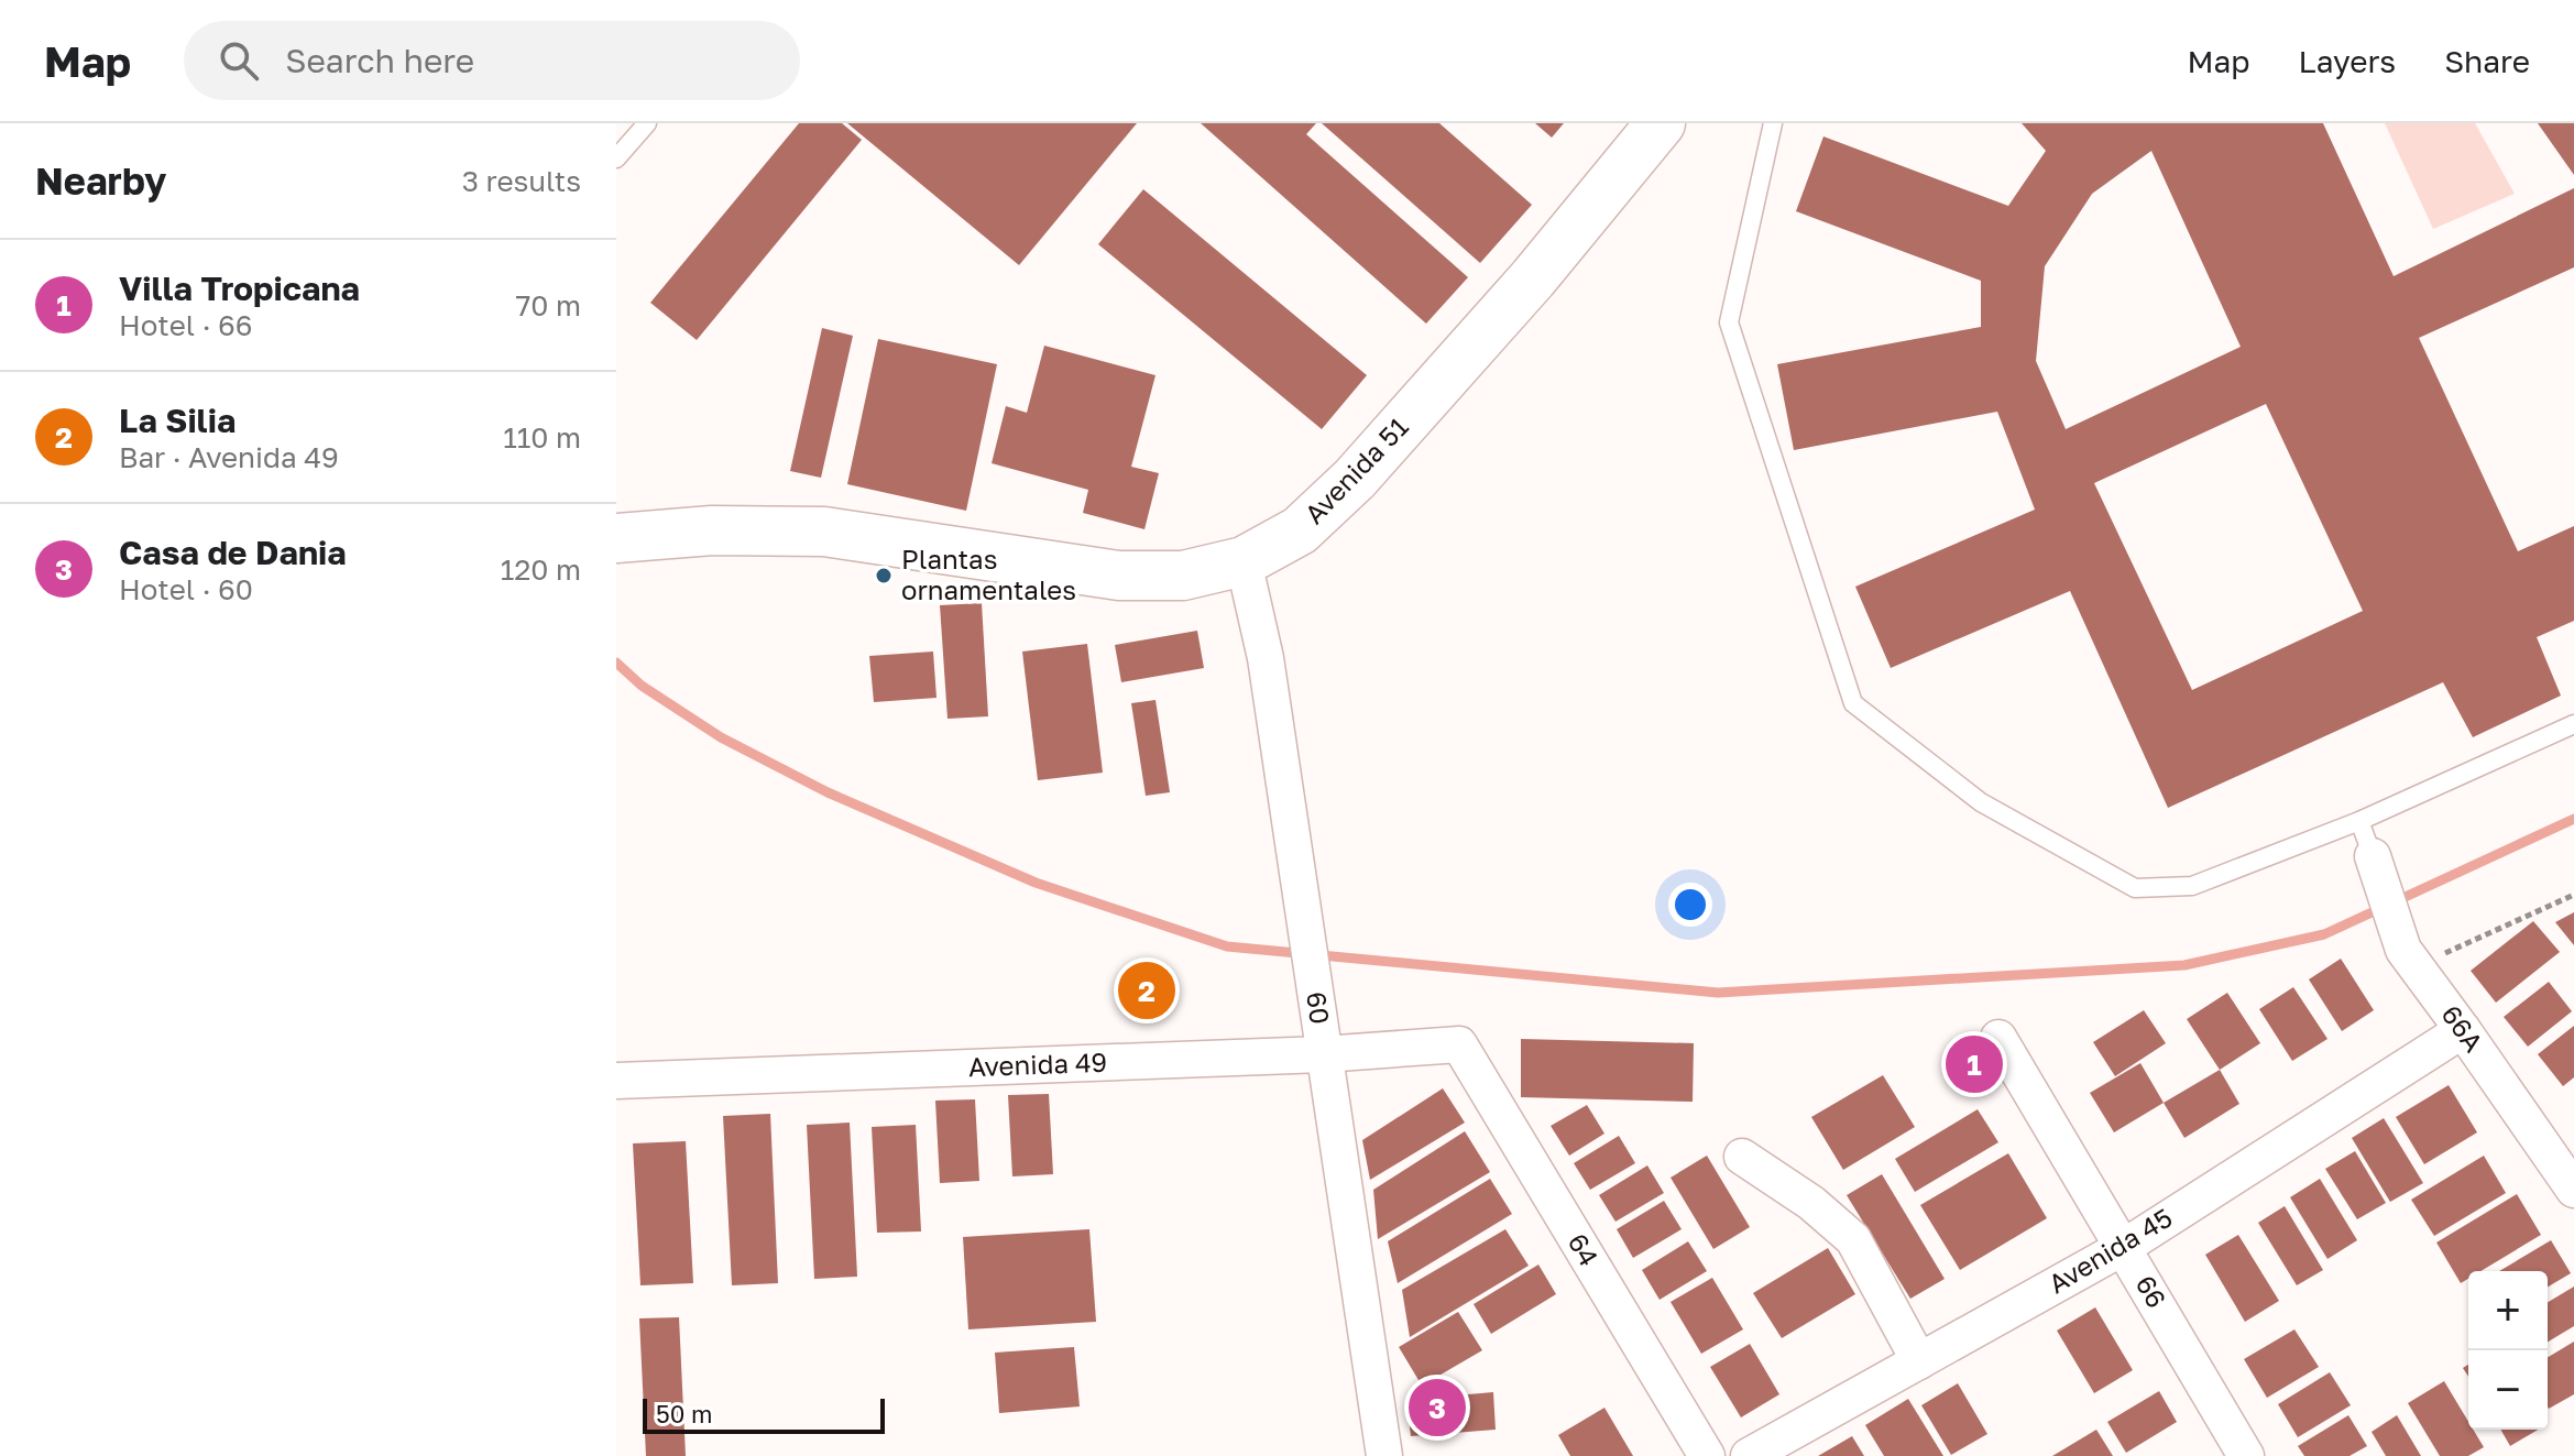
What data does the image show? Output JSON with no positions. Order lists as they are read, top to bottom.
{
  "streets": {
    "main road": ["Avenida 51"],
    "street": [
      "60",
      "66A",
      "Avenida 49",
      "64",
      "Avenida 45",
      "66"
    ]
  },
  "crossings": [
    ["Avenida 51", "60"],
    ["60", "Avenida 49"],
    ["66A", "Avenida 45"],
    ["Avenida 49", "64"],
    ["Avenida 45", "66"]
  ],
  "places": ["Plantas ornamentales"],
  "scale_bar": "50 m",
  "page": {
    "header": "Map",
    "search": "Search here",
    "nav": ["Map", "Layers", "Share"],
    "heading": ["Nearby", "3 results"],
    "list": [
      {
        "mark": "1",
        "name": "Villa Tropicana",
        "note": "Hotel · 66",
        "value": "70 m"
      },
      {
        "mark": "2",
        "name": "La Silia",
        "note": "Bar · Avenida 49",
        "value": "110 m"
      },
      {
        "mark": "3",
        "name": "Casa de Dania",
        "note": "Hotel · 60",
        "value": "120 m"
      }
    ],
    "pins": ["2", "1", "3"],
    "map_buttons": ["+", "−"],
    "scale": "50 m"
  }
}
